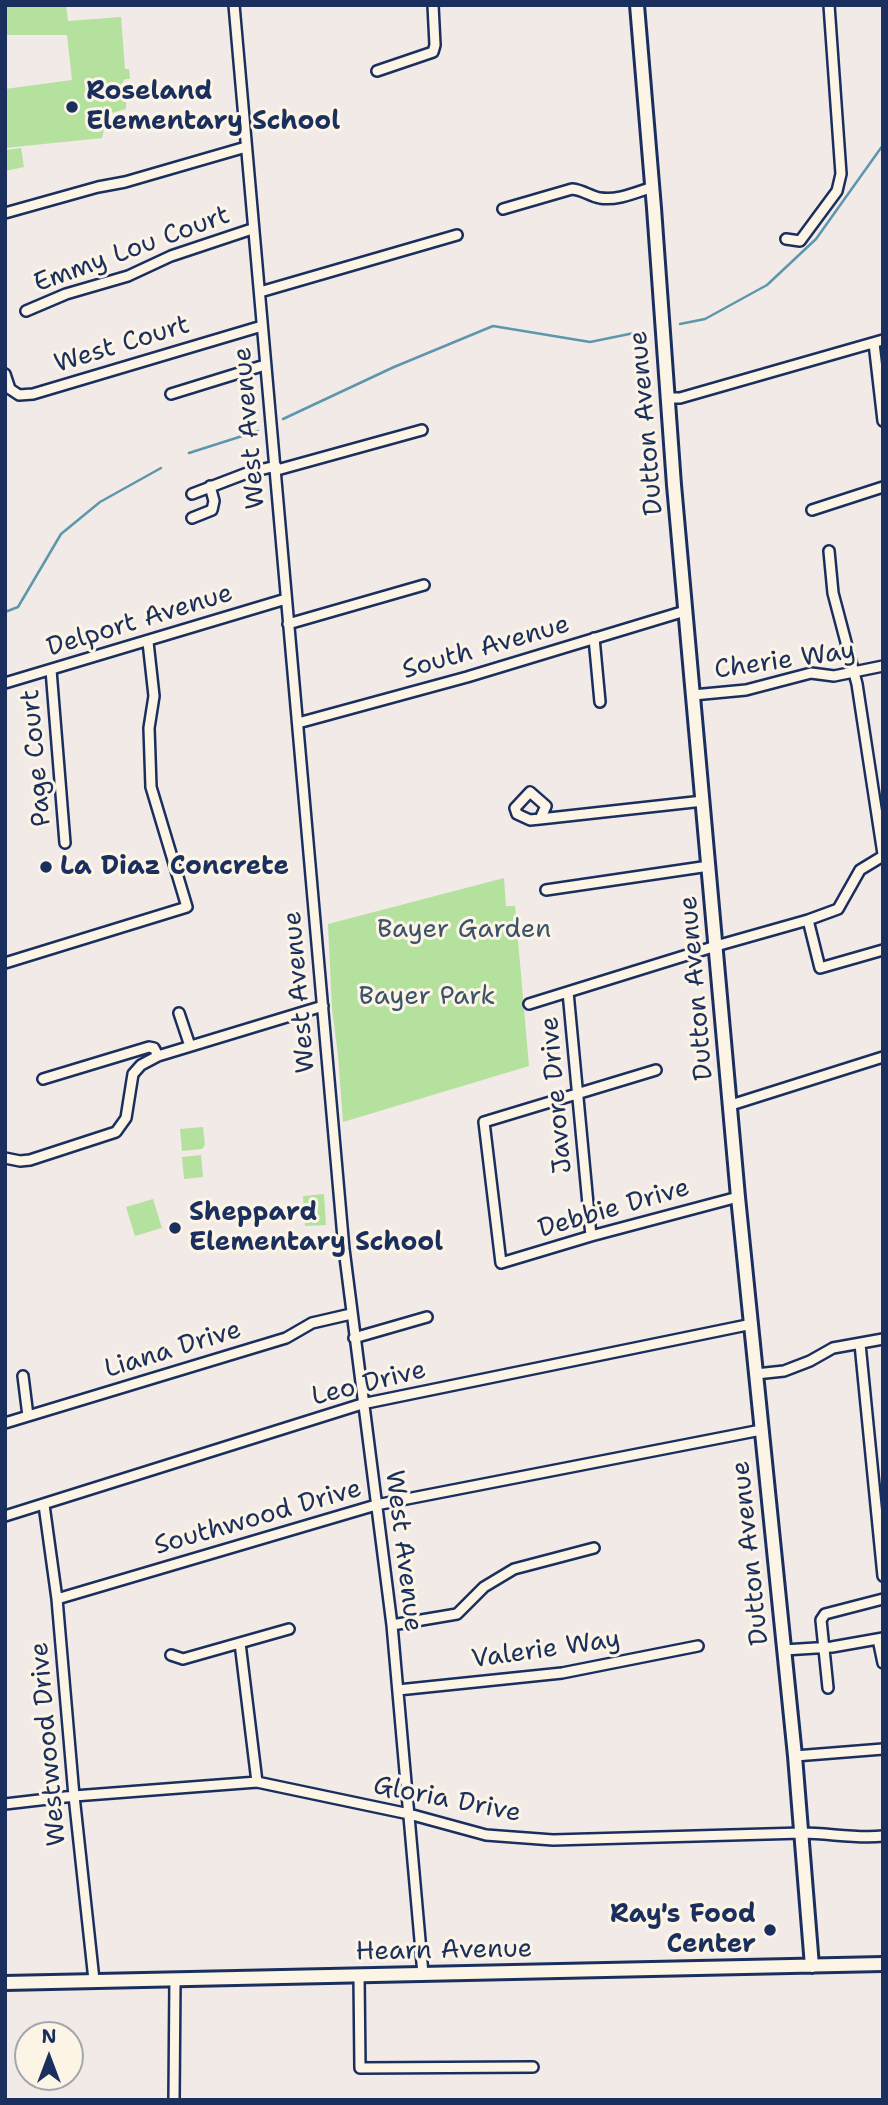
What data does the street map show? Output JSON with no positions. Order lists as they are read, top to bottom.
{
  "streets": {
    "main road": ["Dutton Avenue", "Hearn Avenue"],
    "street": [
      "Emmy Lou Court",
      "West Court",
      "West Avenue",
      "Delport Avenue",
      "South Avenue",
      "Cherie Way",
      "Page Court",
      "Javore Drive",
      "Debbie Drive",
      "Liana Drive",
      "Leo Drive",
      "Southwood Drive",
      "Valerie Way",
      "Westwood Drive",
      "Gloria Drive"
    ]
  },
  "crossings": [
    ["Emmy Lou Court", "West Avenue"],
    ["West Court", "West Avenue"],
    ["Dutton Avenue", "South Avenue"],
    ["Dutton Avenue", "Cherie Way"],
    ["Dutton Avenue", "Debbie Drive"],
    ["Dutton Avenue", "Leo Drive"],
    ["Dutton Avenue", "Southwood Drive"],
    ["Dutton Avenue", "Gloria Drive"],
    ["Dutton Avenue", "Hearn Avenue"],
    ["West Avenue", "Delport Avenue"],
    ["West Avenue", "South Avenue"],
    ["West Avenue", "Liana Drive"],
    ["West Avenue", "Leo Drive"],
    ["West Avenue", "Southwood Drive"],
    ["West Avenue", "Valerie Way"],
    ["West Avenue", "Gloria Drive"],
    ["West Avenue", "Hearn Avenue"],
    ["Delport Avenue", "Page Court"],
    ["Javore Drive", "Debbie Drive"],
    ["Leo Drive", "Westwood Drive"],
    ["Southwood Drive", "Westwood Drive"],
    ["Westwood Drive", "Gloria Drive"],
    ["Westwood Drive", "Hearn Avenue"]
  ],
  "parks": ["Bayer Garden", "Bayer Park"],
  "places": [
    "Roseland Elementary School",
    "La Diaz Concrete",
    "Sheppard Elementary School",
    "Ray's Food Center"
  ],
  "north": "top"
}
